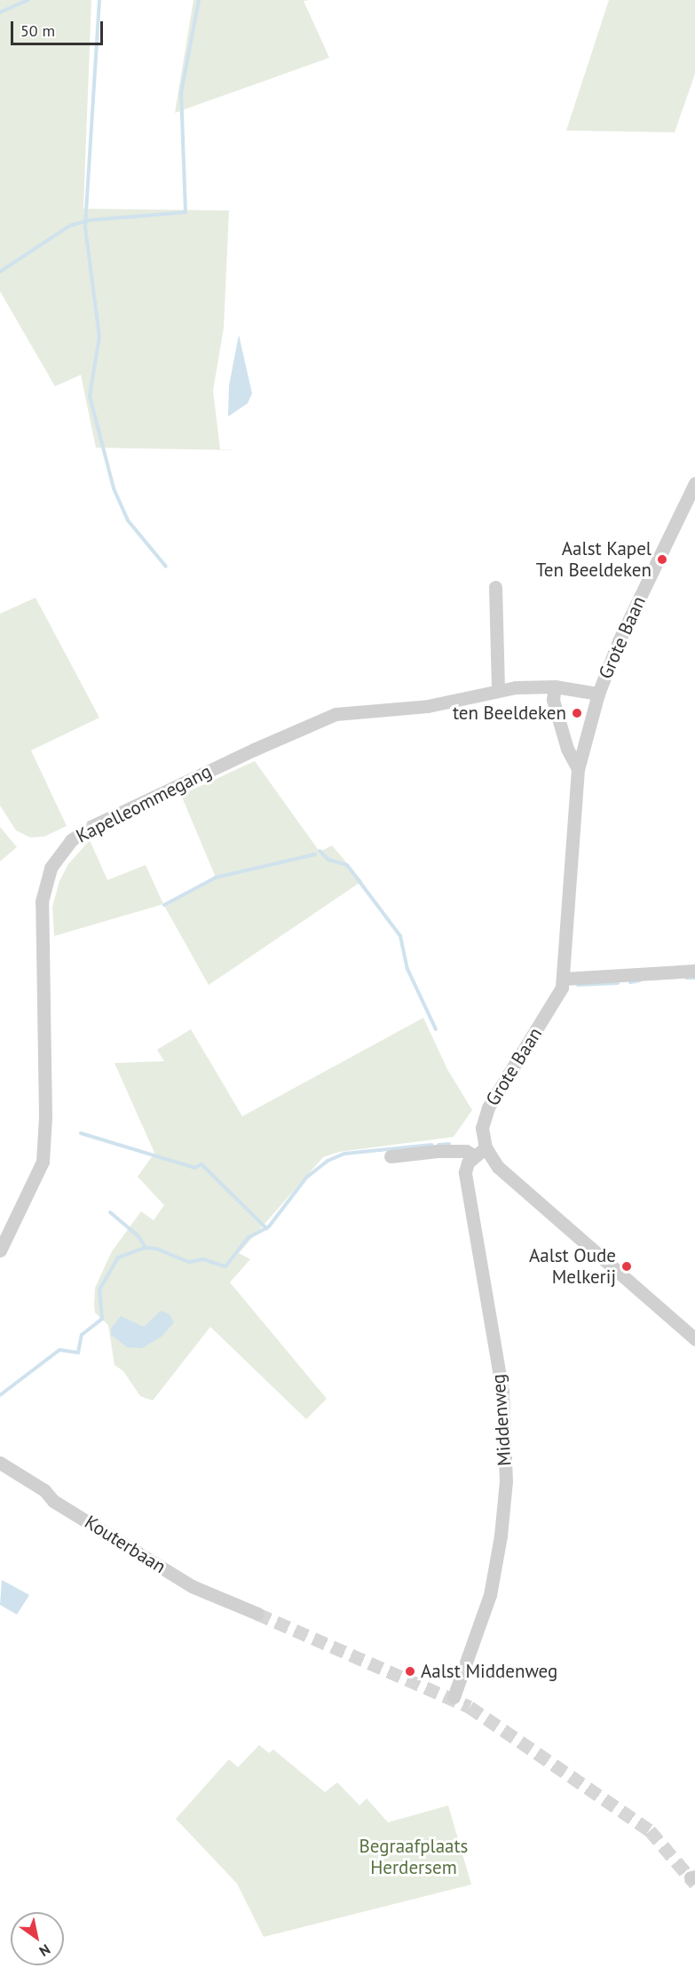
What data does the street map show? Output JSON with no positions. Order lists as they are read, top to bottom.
{
  "streets": {
    "street": [
      "Grote Baan",
      "Kapelleommegang",
      "Middenweg",
      "Kouterbaan"
    ]
  },
  "crossings": [
    ["Grote Baan", "Kapelleommegang"],
    ["Grote Baan", "Middenweg"]
  ],
  "parks": ["Begraafplaats Herdersem"],
  "places": [
    "Aalst Kapel Ten Beeldeken",
    "ten Beeldeken",
    "Aalst Oude Melkerij",
    "Aalst Middenweg"
  ],
  "scale_bar": "50 m",
  "north": "bottom right"
}
